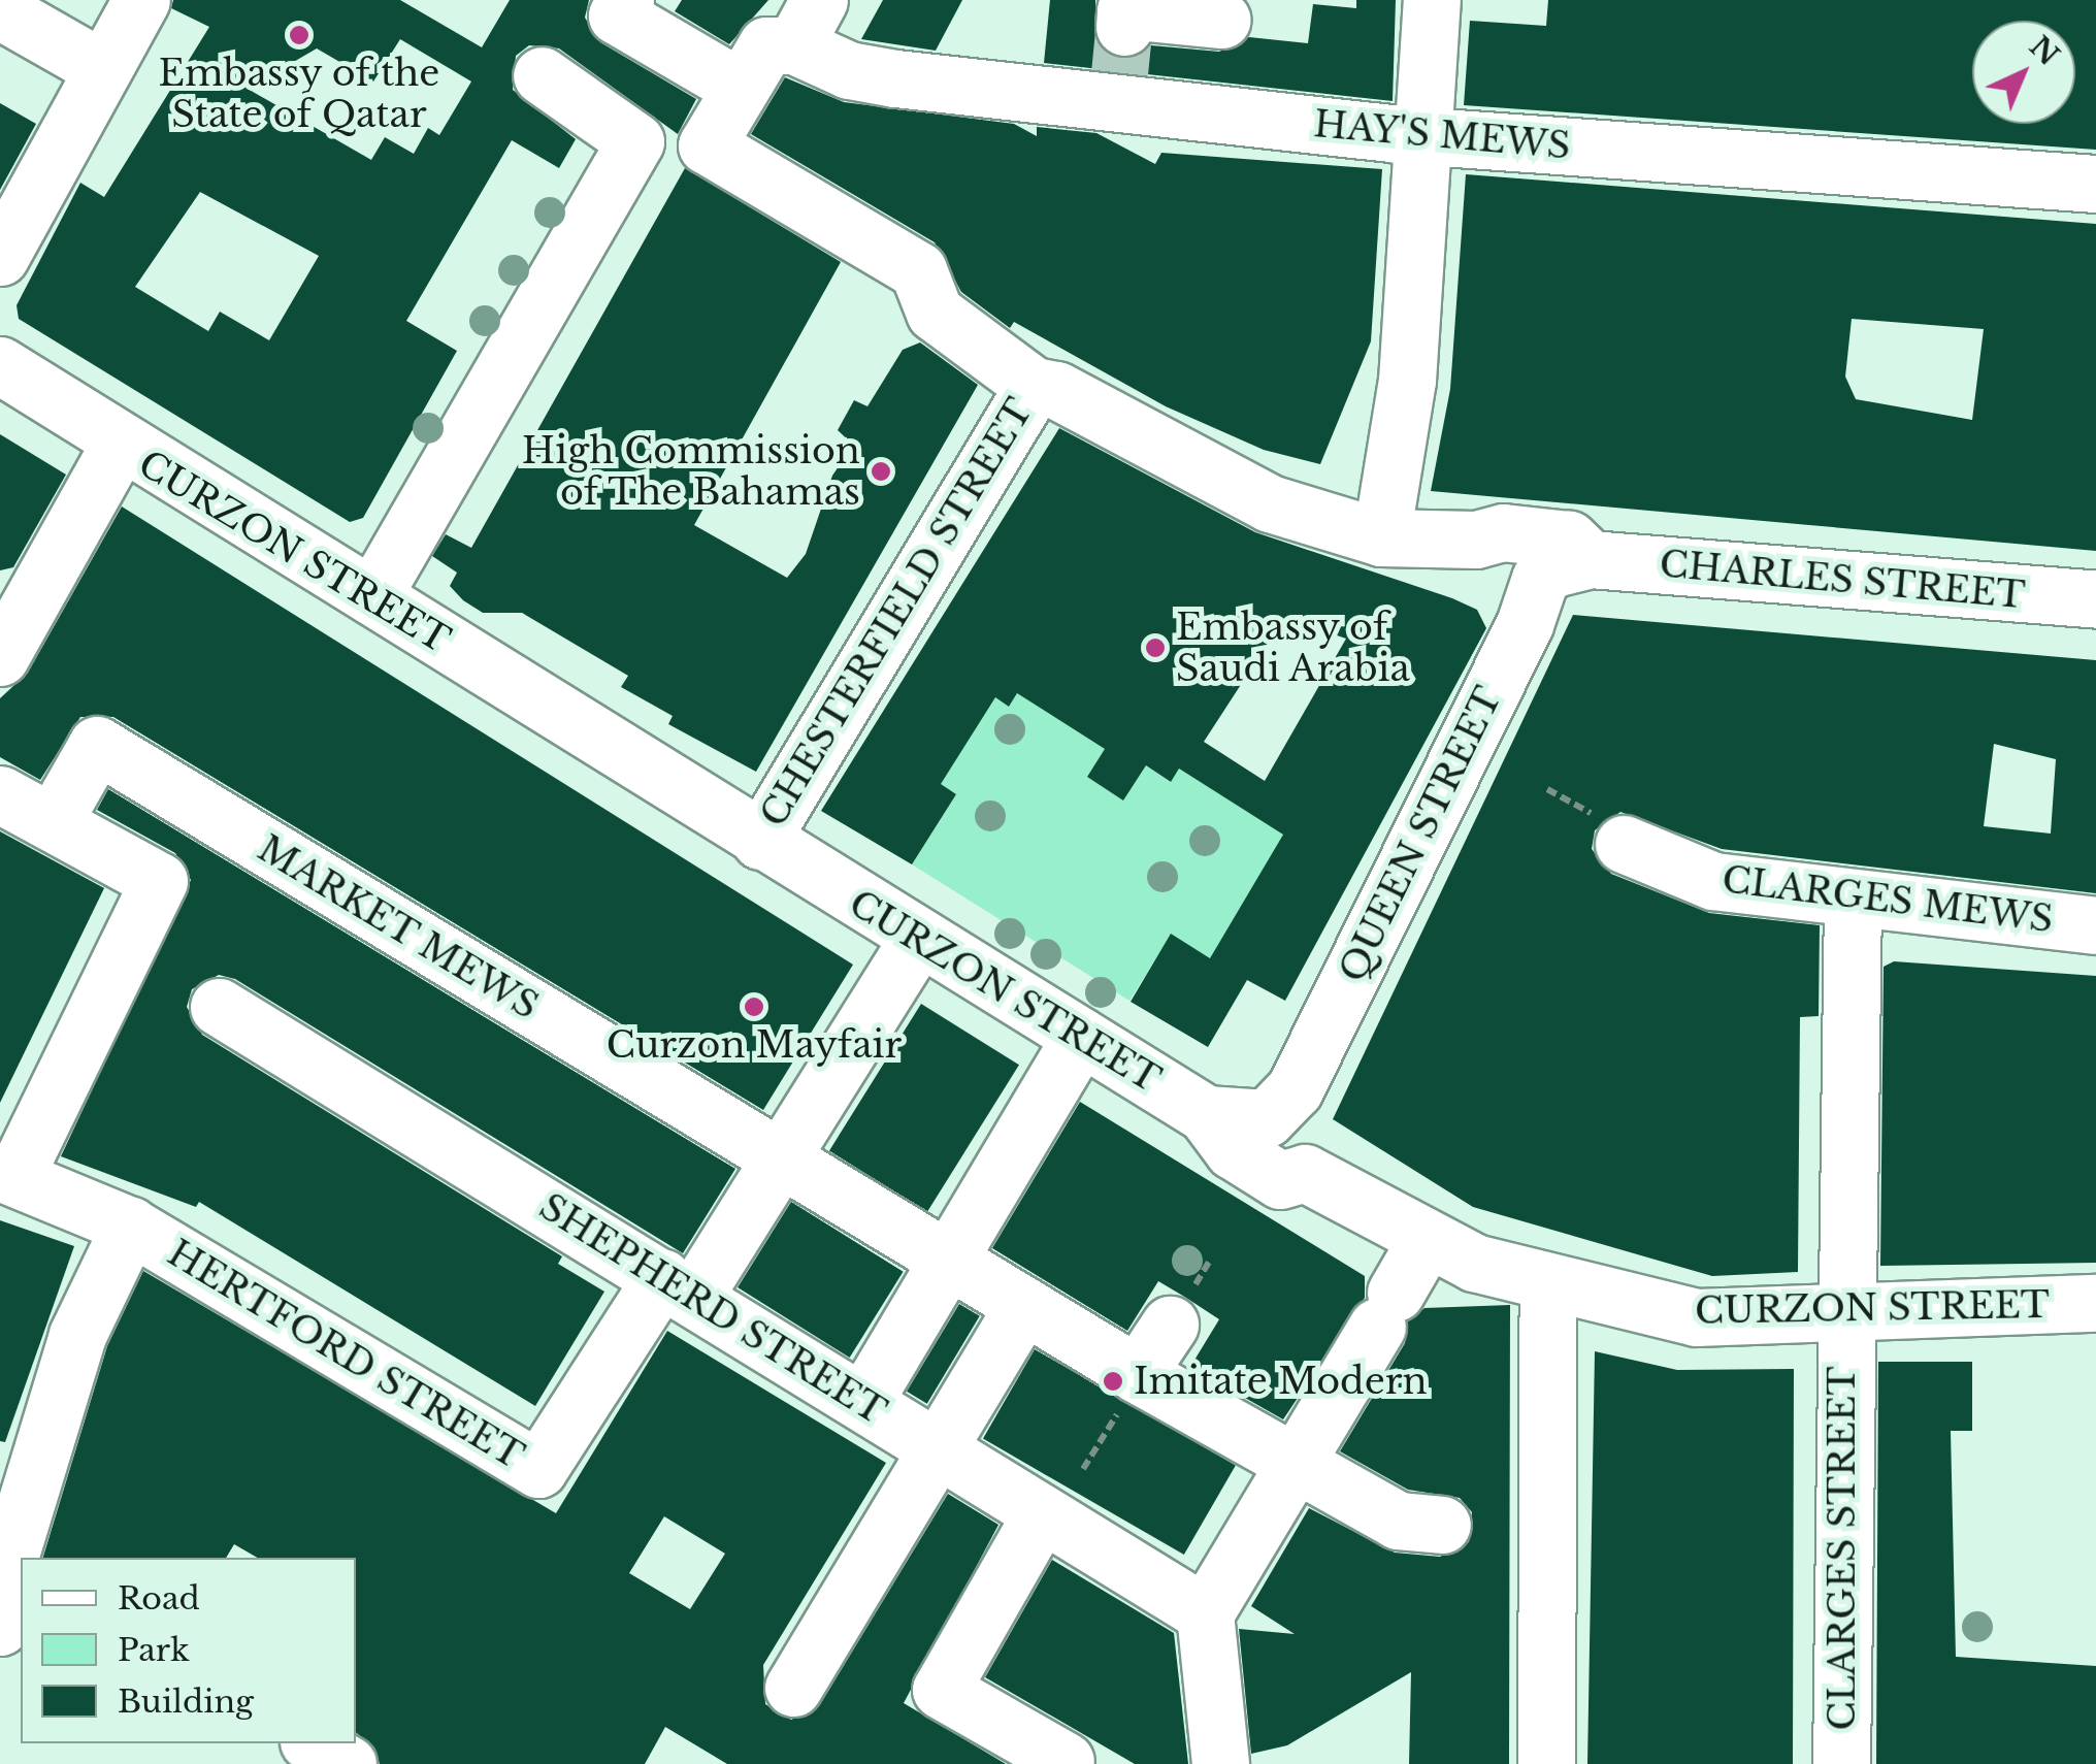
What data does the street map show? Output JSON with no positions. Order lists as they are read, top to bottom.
{
  "streets": {
    "street": [
      "HAY'S MEWS",
      "CURZON STREET",
      "CHARLES STREET",
      "CHESTERFIELD STREET",
      "QUEEN STREET",
      "CLARGES MEWS",
      "MARKET MEWS",
      "SHEPHERD STREET",
      "HERTFORD STREET",
      "CLARGES STREET"
    ]
  },
  "crossings": [
    ["CURZON STREET", "CHESTERFIELD STREET"],
    ["CURZON STREET", "QUEEN STREET"],
    ["CURZON STREET", "HERTFORD STREET"],
    ["CURZON STREET", "CLARGES STREET"],
    ["CHARLES STREET", "CHESTERFIELD STREET"],
    ["CHARLES STREET", "QUEEN STREET"],
    ["CLARGES MEWS", "CLARGES STREET"],
    ["MARKET MEWS", "HERTFORD STREET"],
    ["SHEPHERD STREET", "HERTFORD STREET"]
  ],
  "places": [
    "Embassy of the State of Qatar",
    "High Commission of The Bahamas",
    "Embassy of Saudi Arabia",
    "Curzon Mayfair",
    "Imitate Modern"
  ],
  "legend": ["Road", "Park", "Building"],
  "north": "top right"
}
